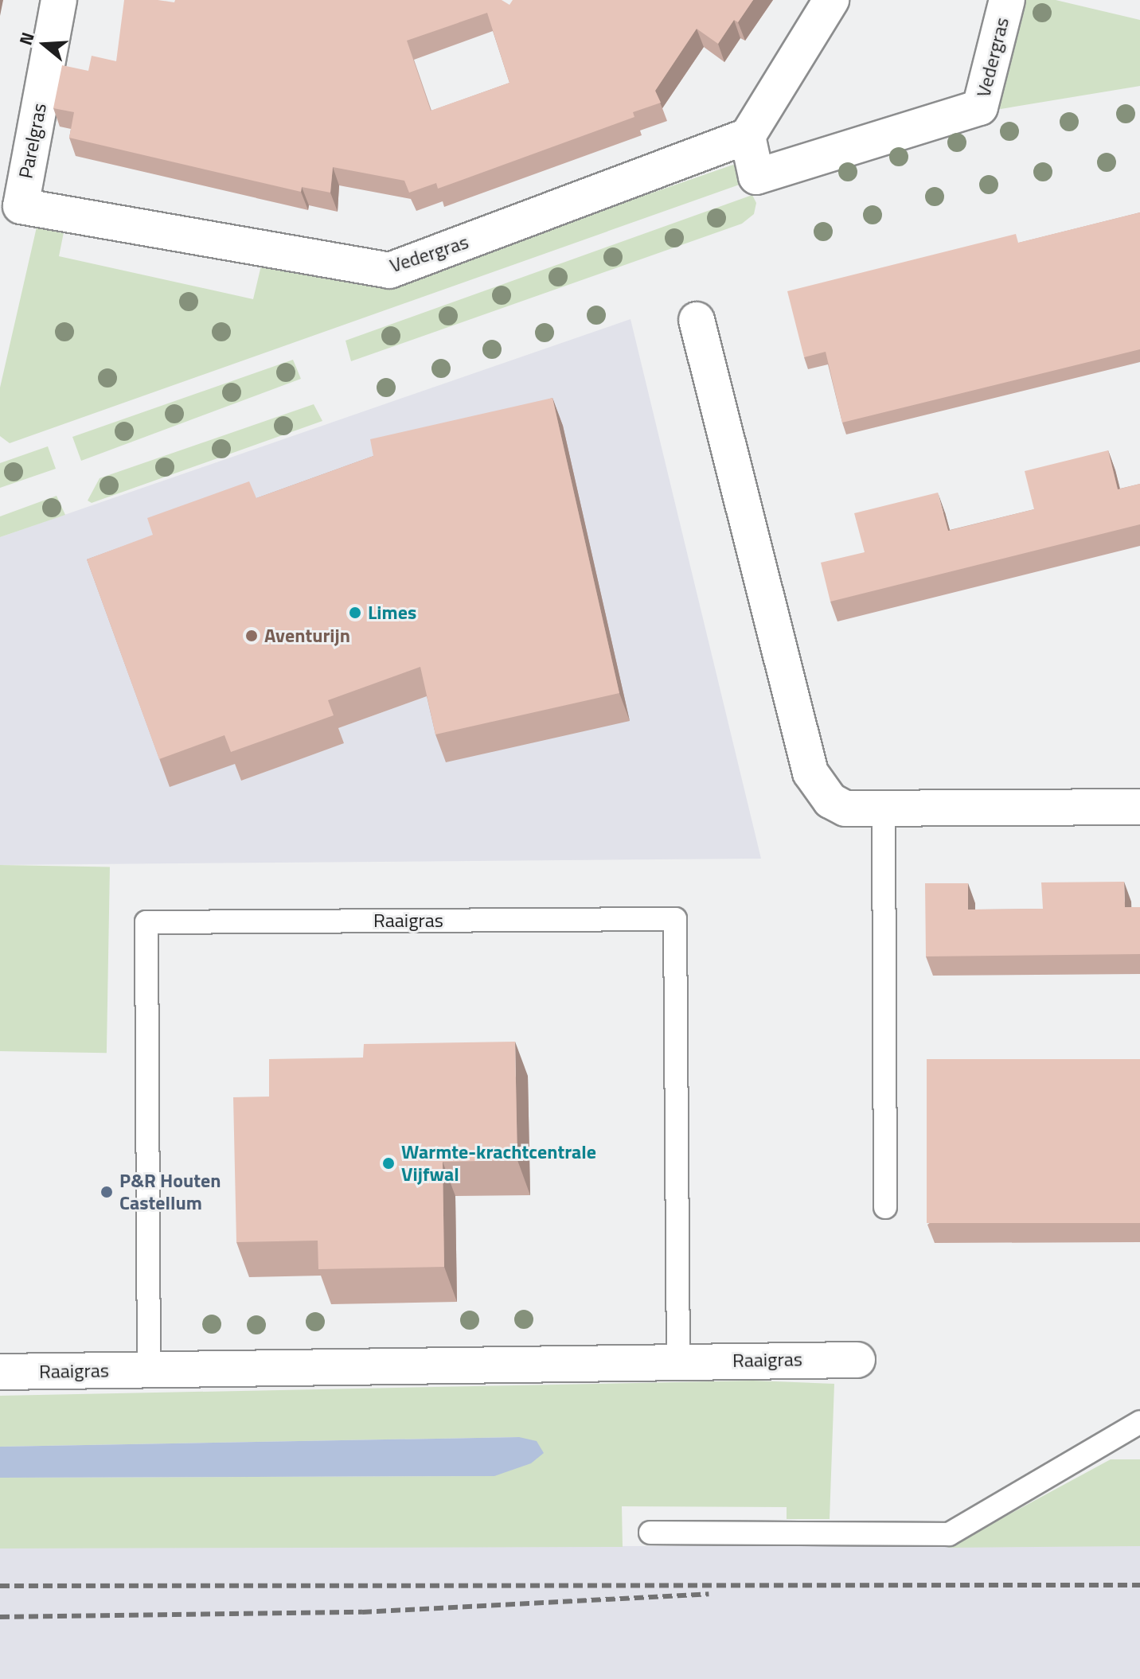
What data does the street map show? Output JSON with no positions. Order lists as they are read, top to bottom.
{
  "streets": {
    "street": ["Vedergras", "Parelgras", "Raaigras"]
  },
  "crossings": [
    ["Vedergras", "Parelgras"]
  ],
  "places": [
    "Limes",
    "Aventurijn",
    "Warmte-krachtcentrale Vijfwal",
    "P&R Houten Castellum"
  ],
  "north": "left"
}
